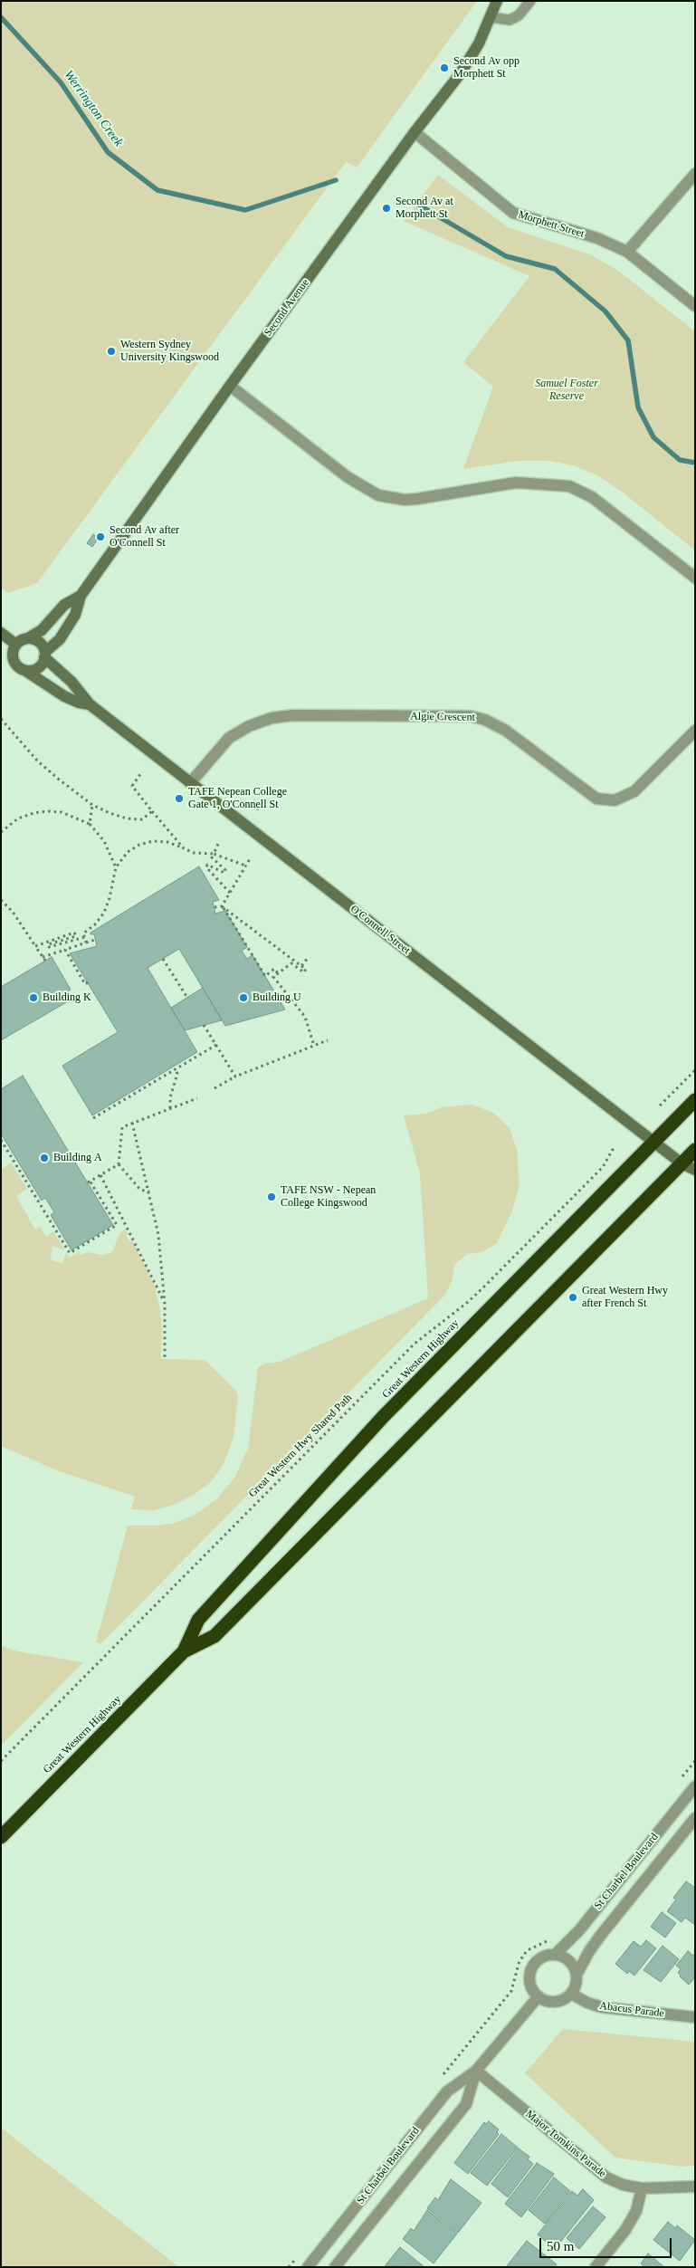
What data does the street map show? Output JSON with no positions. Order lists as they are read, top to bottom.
{
  "streets": {
    "highway": ["Great Western Highway"],
    "street": [
      "Morphett Street",
      "Second Avenue",
      "Algie Crescent",
      "O'Connell Street",
      "St Charbel Boulevard",
      "Abacus Parade",
      "Major Tomkins Parade"
    ],
    "path": ["Great Western Hwy Shared Path"]
  },
  "crossings": [
    ["Morphett Street", "Second Avenue"],
    ["Second Avenue", "O'Connell Street"],
    ["Algie Crescent", "O'Connell Street"],
    ["O'Connell Street", "Great Western Highway"],
    ["St Charbel Boulevard", "Abacus Parade"],
    ["St Charbel Boulevard", "Major Tomkins Parade"]
  ],
  "water": ["Werrington Creek"],
  "parks": ["Samuel Foster Reserve"],
  "places": [
    "Second Av opp Morphett St",
    "Second Av at Morphett St",
    "Western Sydney University Kingswood",
    "Second Av after O'Connell St",
    "TAFE Nepean College Gate 1, O'Connell St",
    "Building K",
    "Building U",
    "Building A",
    "TAFE NSW - Nepean College Kingswood",
    "Great Western Hwy after French St"
  ],
  "scale_bar": "50 m"
}
